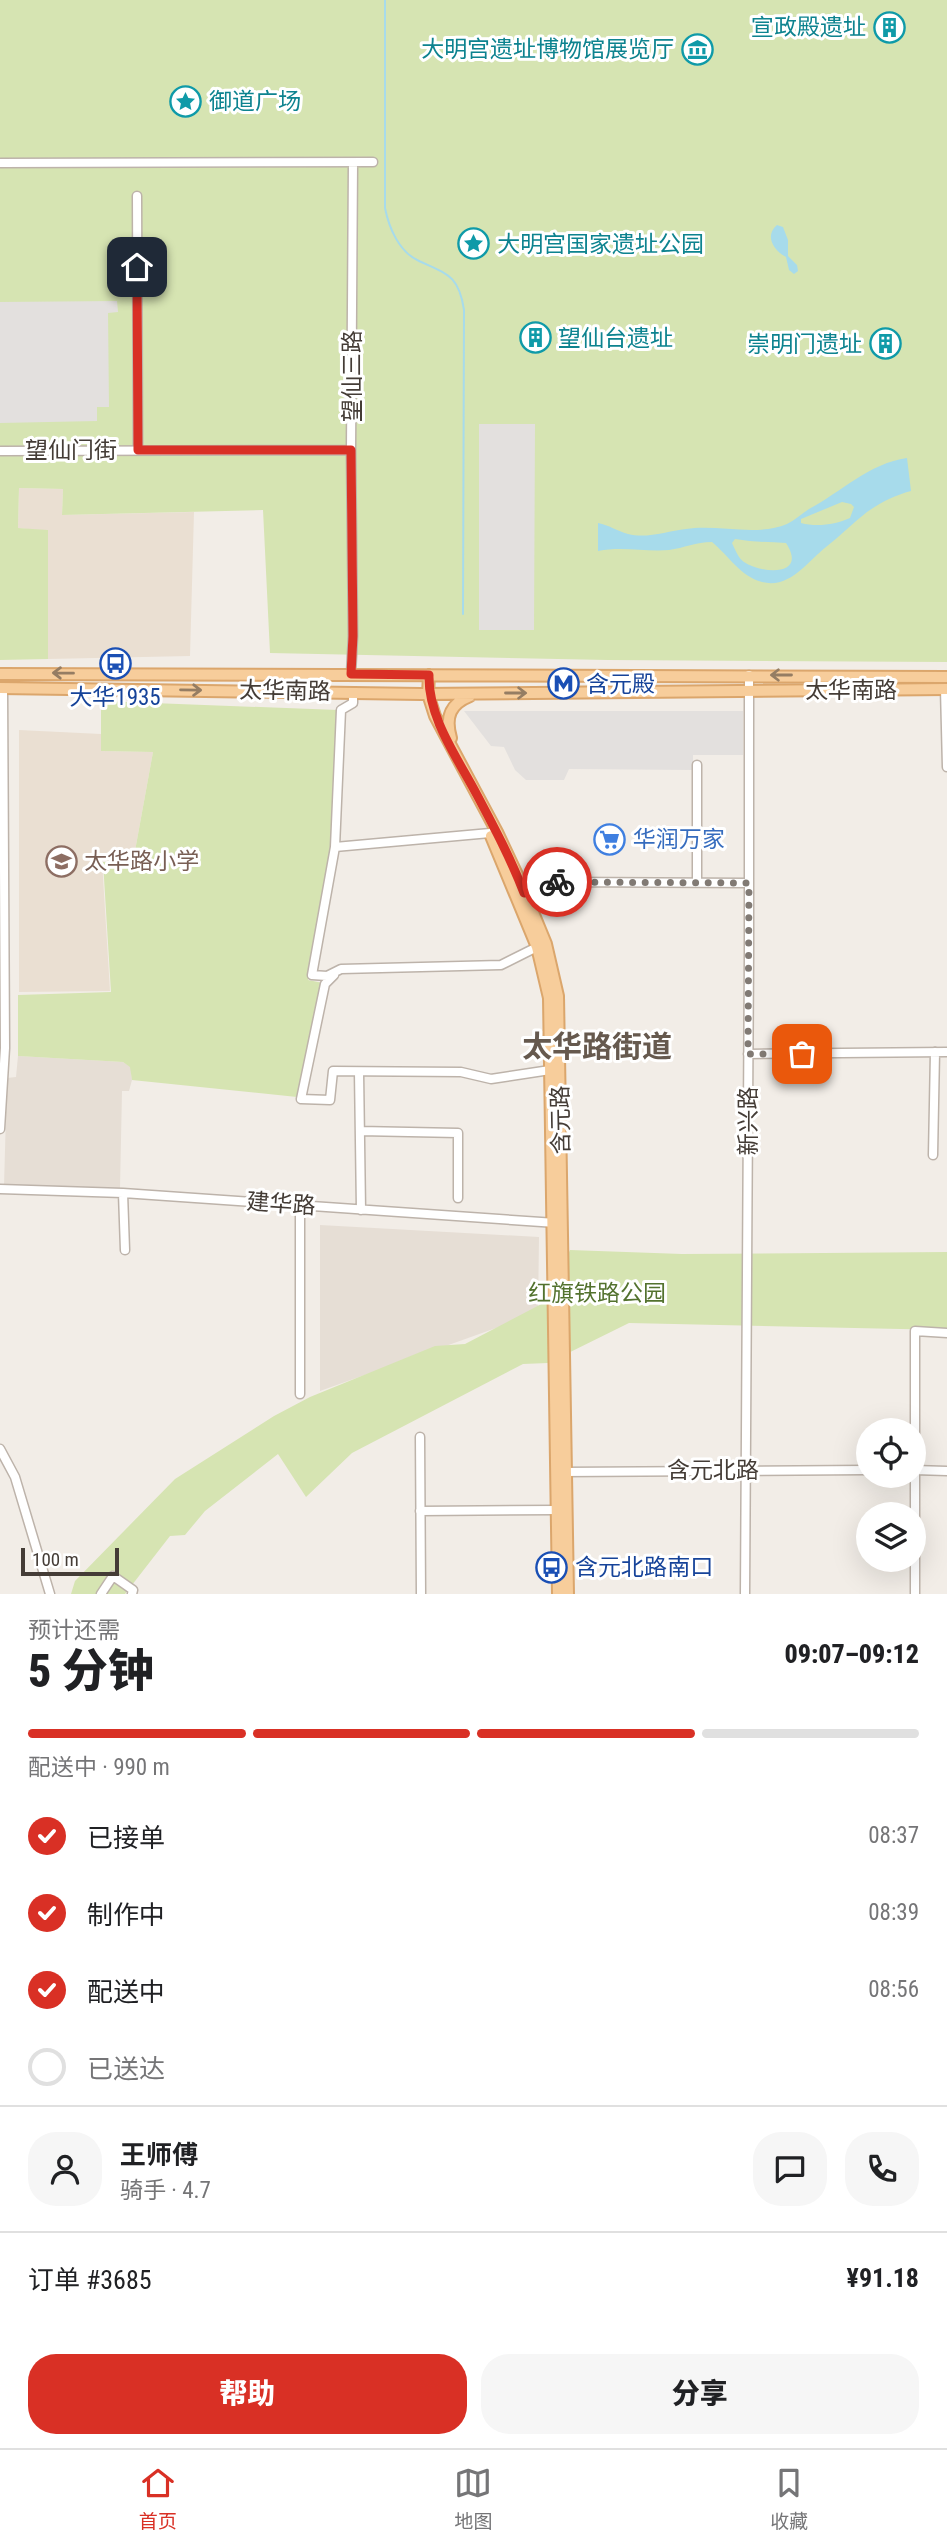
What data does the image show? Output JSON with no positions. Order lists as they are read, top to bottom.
{
  "streets": {
    "main road": ["太华南路", "含元路"],
    "street": [
      "望仙三路",
      "望仙门街",
      "新兴路",
      "建华路",
      "含元北路"
    ]
  },
  "crossings": [
    ["望仙三路", "望仙门街"],
    ["望仙三路", "太华南路"],
    ["太华南路", "含元路"],
    ["太华南路", "新兴路"],
    ["含元路", "建华路"],
    ["含元路", "含元北路"],
    ["新兴路", "含元北路"]
  ],
  "districts": ["太华路街道"],
  "parks": ["红旗铁路公园"],
  "places": {
    "building": ["宣政殿遗址", "望仙台遗址", "崇明门遗址"],
    "museum": ["大明宫遗址博物馆展览厅"],
    "place": ["御道广场", "大明宫国家遗址公园"],
    "bus stop": ["大华1935", "含元北路南口"],
    "metro station": ["含元殿"],
    "supermarket": ["华润万家"],
    "school or university": ["太华路小学"]
  },
  "scale_bar": "100 m",
  "page": {
    "scale": "100 m",
    "heading": ["5 分钟", "预计还需", "09:07–09:12"],
    "panel": [
      "王师傅",
      "骑手 · 4.7",
      "订单 #3685",
      "¥91.18"
    ],
    "bar": "配送中 · 990 m",
    "list": [
      ["已接单", "08:37"],
      ["制作中", "08:39"],
      ["配送中", "08:56"],
      "已送达"
    ],
    "buttons": ["帮助", "分享"],
    "tabs": ["首页", "地图", "收藏"]
  }
}
